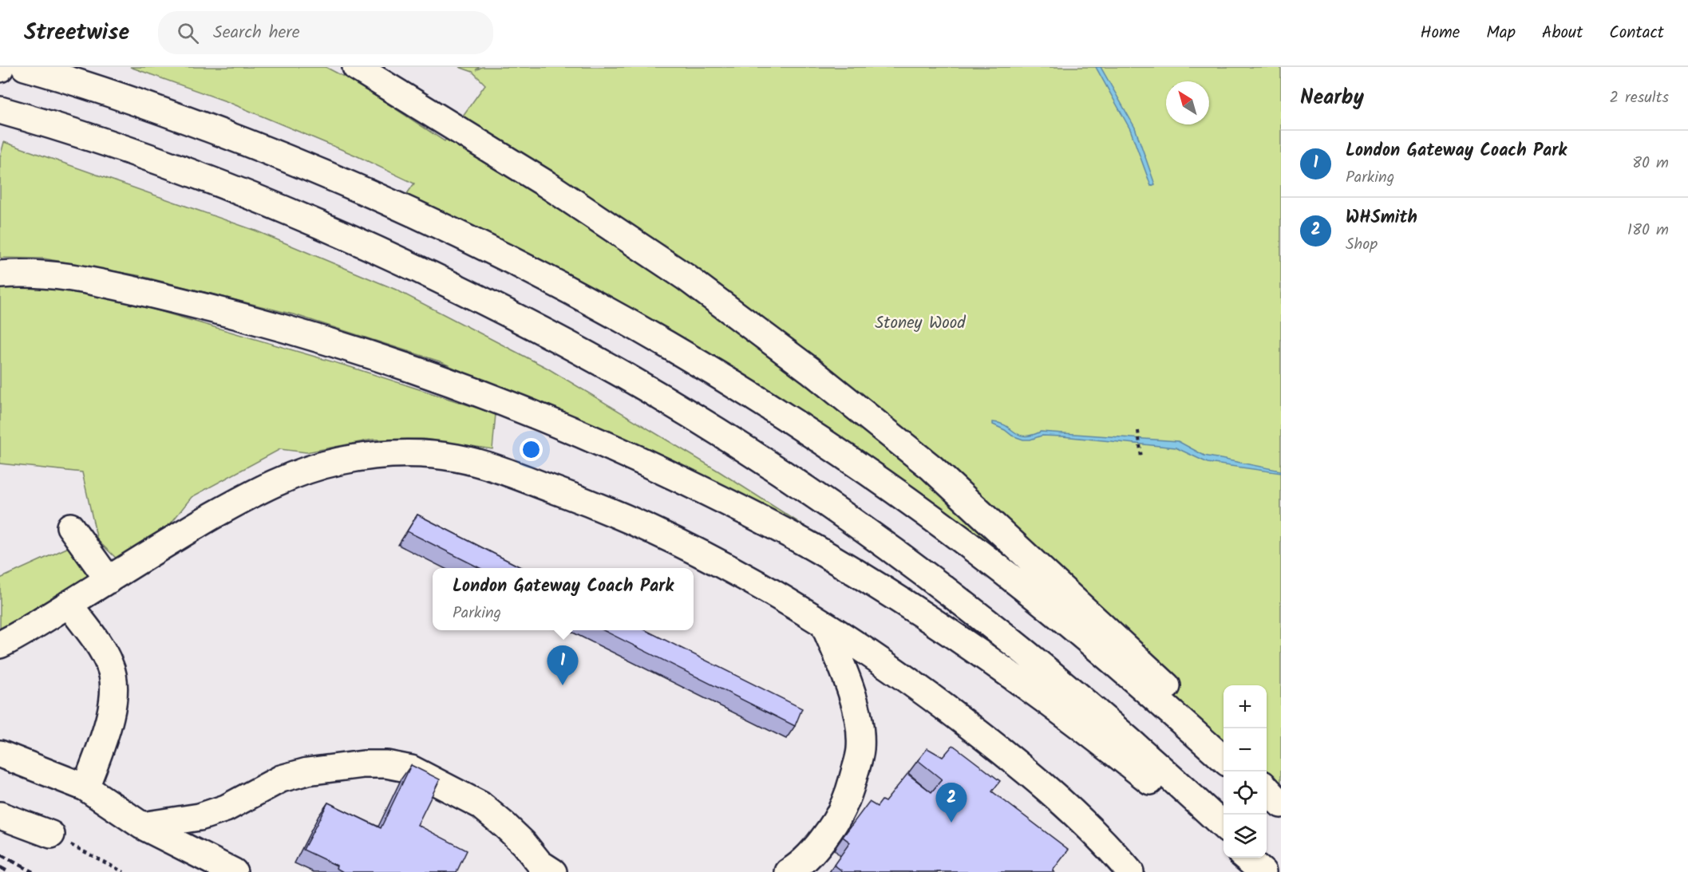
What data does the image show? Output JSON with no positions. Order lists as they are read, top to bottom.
{
  "parks": ["Stoney Wood"],
  "north": "top left",
  "page": {
    "header": "Streetwise",
    "search": "Search here",
    "nav": [
      "Home",
      "Map",
      "About",
      "Contact"
    ],
    "heading": ["Nearby", "2 results"],
    "list": [
      {
        "mark": "1",
        "name": "London Gateway Coach Park",
        "note": "Parking",
        "value": "80 m"
      },
      {
        "mark": "2",
        "name": "WHSmith",
        "note": "Shop",
        "value": "180 m"
      }
    ],
    "popup": ["London Gateway Coach Park", "Parking"],
    "pins": ["1", "2"],
    "map_buttons": ["+", "−"]
  }
}
